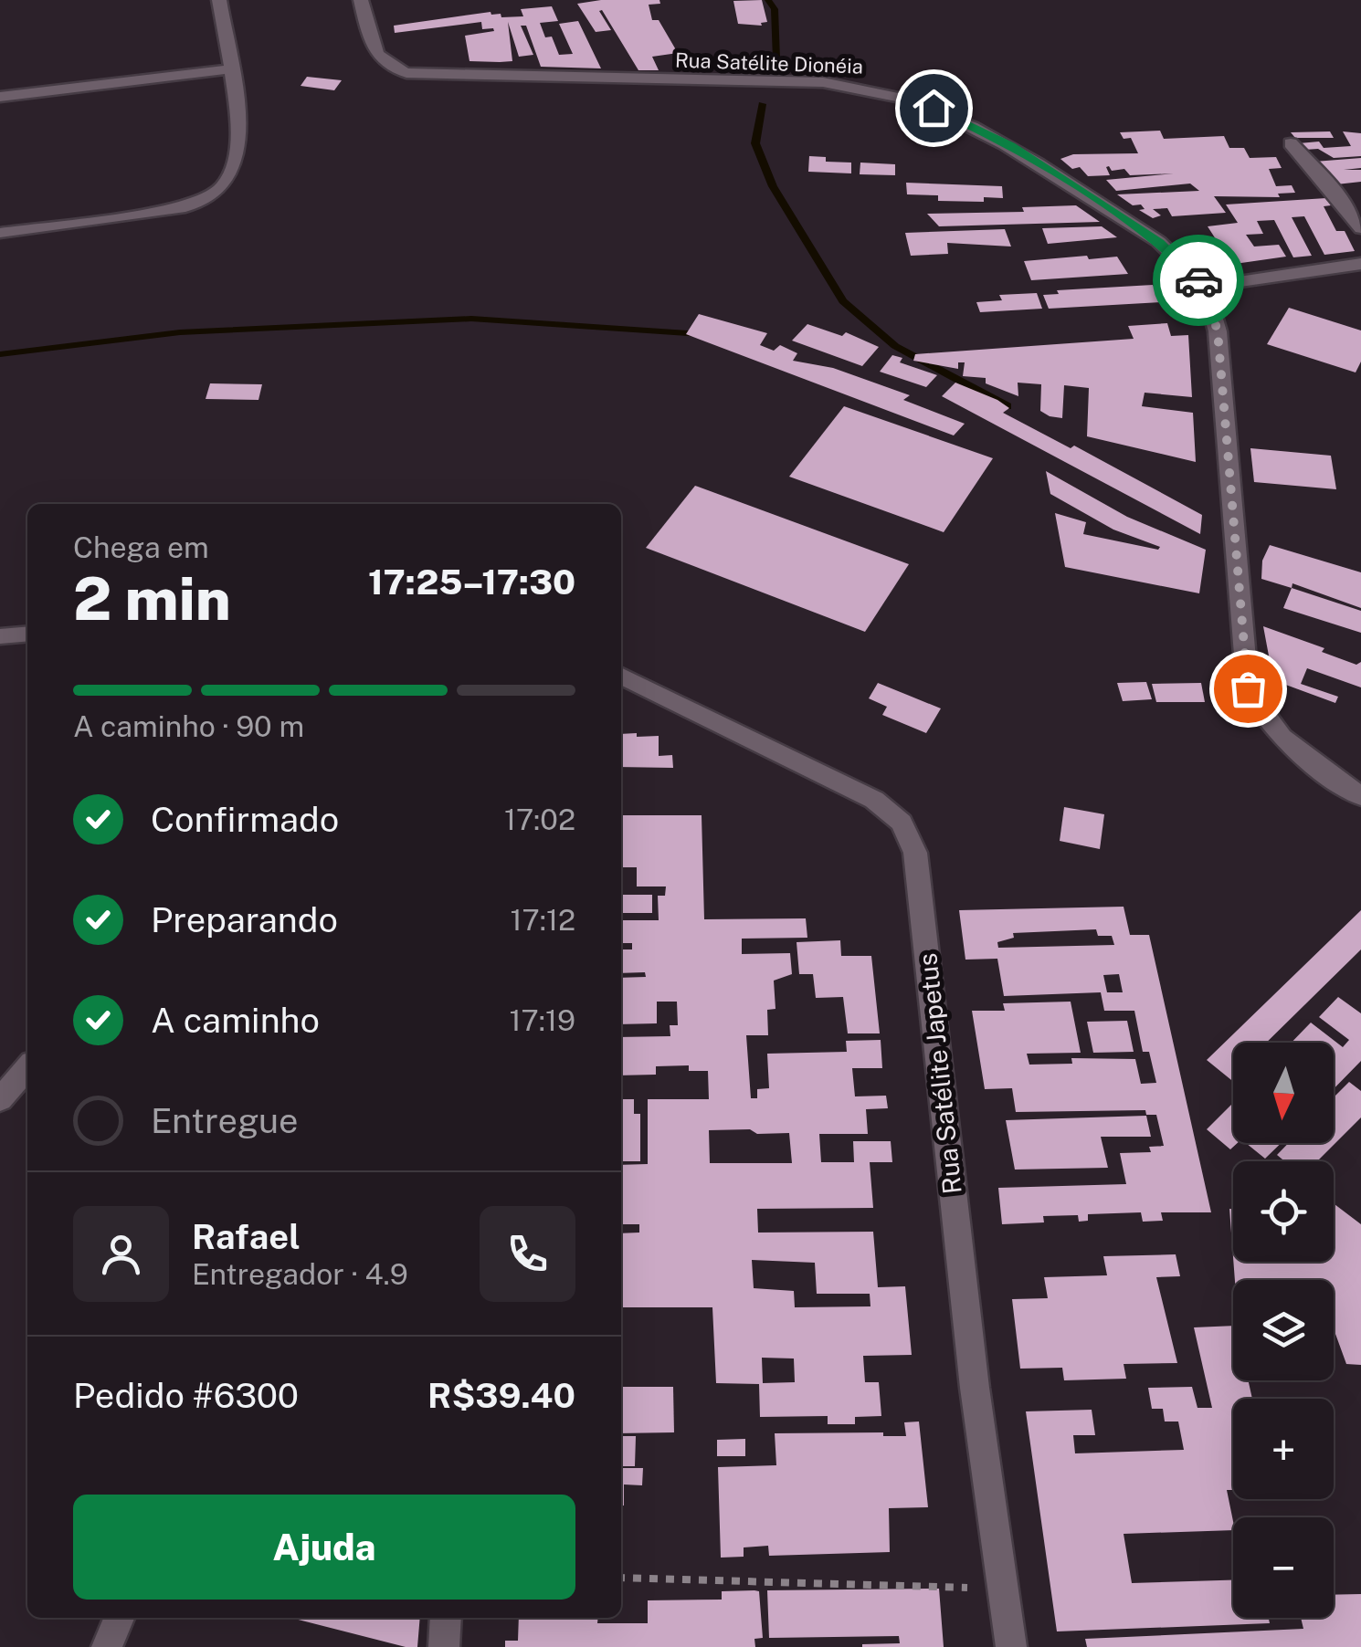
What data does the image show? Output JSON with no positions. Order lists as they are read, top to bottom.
{
  "streets": {
    "street": ["Rua Satélite Dionéia", "Rua Satélite Japetus"]
  },
  "north": "bottom",
  "page": {
    "heading": ["2 min", "Chega em", "17:25–17:30"],
    "panel": [
      "Rafael",
      "Entregador · 4.9",
      "Pedido #6300",
      "R$39.40"
    ],
    "bar": "A caminho · 90 m",
    "list": [
      ["Confirmado", "17:02"],
      ["Preparando", "17:12"],
      ["A caminho", "17:19"],
      "Entregue"
    ],
    "map_buttons": ["+", "−"],
    "buttons": "Ajuda"
  }
}
